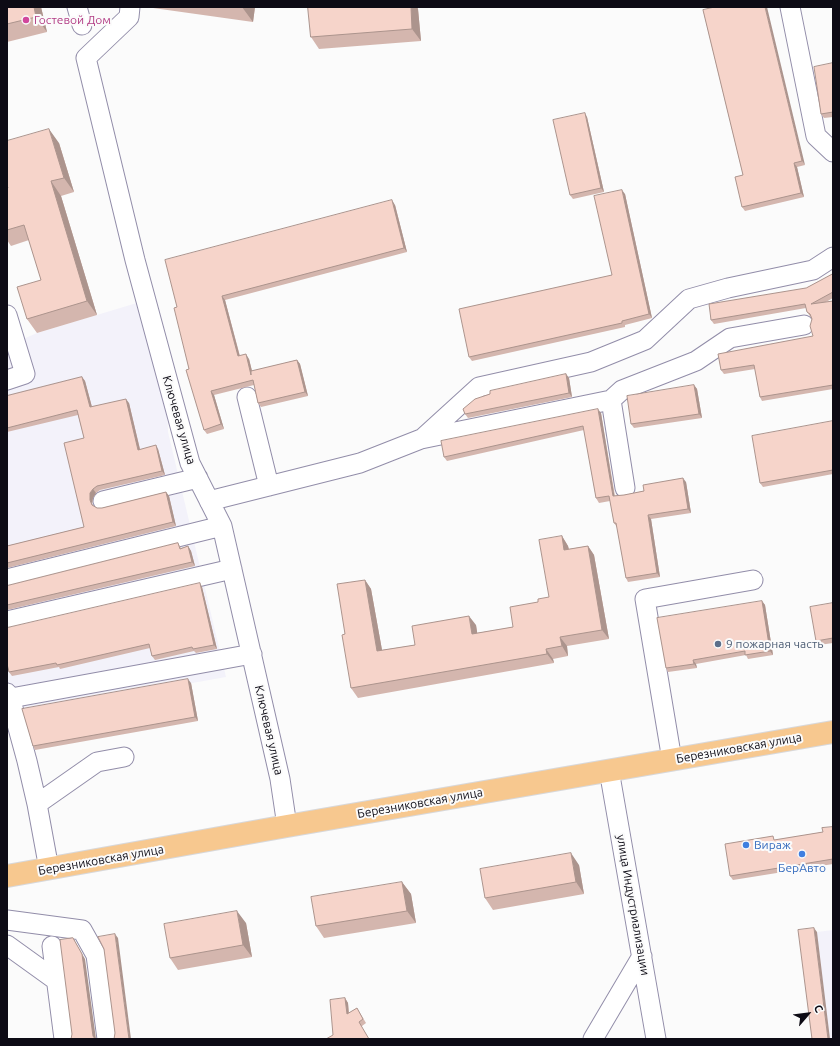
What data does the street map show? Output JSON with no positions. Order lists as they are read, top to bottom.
{
  "streets": {
    "main road": ["Березниковская улица"],
    "street": ["Ключевая улица", "улица Индустриализации"]
  },
  "crossings": [
    ["Ключевая улица", "Березниковская улица"],
    ["Березниковская улица", "улица Индустриализации"]
  ],
  "places": [
    "Гостевой Дом",
    "9 пожарная часть",
    "Вираж",
    "БерАвто"
  ],
  "north": "top right"
}
